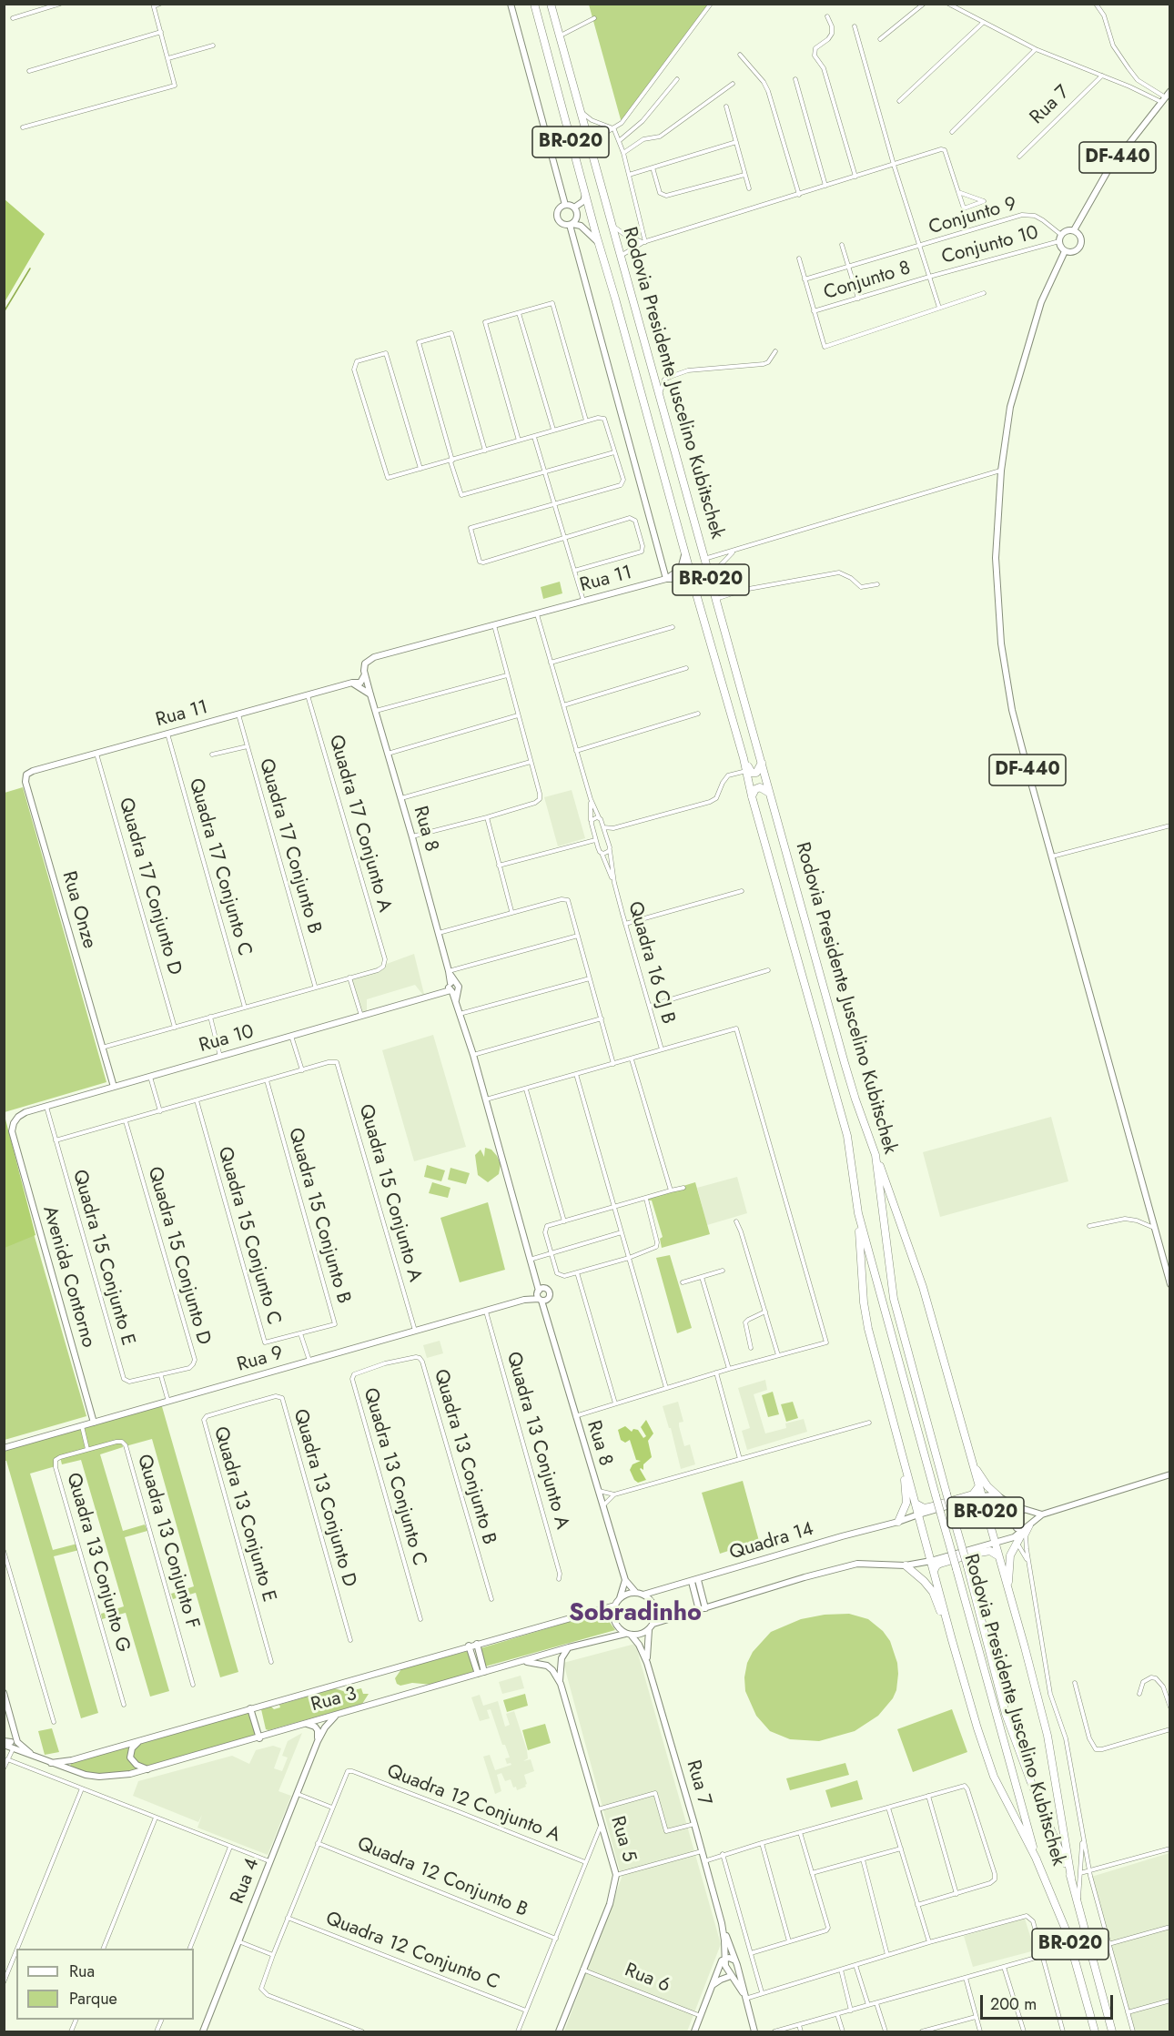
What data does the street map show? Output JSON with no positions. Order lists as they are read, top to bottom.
{
  "streets": {
    "highway": ["BR-020", "Rodovia Presidente Juscelino Kubitschek"],
    "main road": [
      "Rua 7",
      "DF-440",
      "Rua 11",
      "Rua 8",
      "Rua Onze",
      "Rua 10",
      "Avenida Contorno",
      "Rua 9",
      "Quadra 14",
      "Rua 3",
      "Rua 5",
      "Rua 4"
    ],
    "street": [
      "Conjunto 9",
      "Conjunto 10",
      "Conjunto 8",
      "Quadra 17 Conjunto A",
      "Quadra 17 Conjunto B",
      "Quadra 17 Conjunto C",
      "Quadra 17 Conjunto D",
      "Quadra 16 CJ B",
      "Quadra 15 Conjunto A",
      "Quadra 15 Conjunto B",
      "Quadra 15 Conjunto C",
      "Quadra 15 Conjunto D",
      "Quadra 15 Conjunto E",
      "Quadra 13 Conjunto A",
      "Quadra 13 Conjunto B",
      "Quadra 13 Conjunto C",
      "Quadra 13 Conjunto D",
      "Quadra 13 Conjunto E",
      "Quadra 13 Conjunto F",
      "Quadra 13 Conjunto G",
      "Quadra 12 Conjunto A",
      "Quadra 12 Conjunto B",
      "Quadra 12 Conjunto C",
      "Rua 6"
    ]
  },
  "crossings": [
    ["Rua 7", "Rua 8"],
    ["Rua 7", "Quadra 14"],
    ["Rua 7", "Rua 3"],
    ["BR-020", "Rodovia Presidente Juscelino Kubitschek"],
    ["BR-020", "Quadra 14"],
    ["DF-440", "Conjunto 9"],
    ["DF-440", "Conjunto 10"],
    ["Conjunto 9", "Conjunto 10"],
    ["Conjunto 10", "Conjunto 8"],
    ["Rua 11", "Quadra 17 Conjunto A"],
    ["Rua 11", "Quadra 17 Conjunto B"],
    ["Rua 11", "Quadra 17 Conjunto C"],
    ["Rua 11", "Quadra 17 Conjunto D"],
    ["Rua 11", "Rua Onze"],
    ["Rua 8", "Rua 10"],
    ["Rua 8", "Rua 9"],
    ["Rua 8", "Quadra 14"],
    ["Rua 8", "Rua 3"],
    ["Rua Onze", "Rua 10"],
    ["Rua 10", "Quadra 15 Conjunto E"],
    ["Rua 10", "Avenida Contorno"],
    ["Quadra 15 Conjunto A", "Rua 9"],
    ["Quadra 15 Conjunto B", "Quadra 15 Conjunto C"],
    ["Quadra 15 Conjunto D", "Quadra 15 Conjunto E"],
    ["Avenida Contorno", "Rua 9"],
    ["Rua 9", "Quadra 13 Conjunto A"],
    ["Quadra 13 Conjunto B", "Quadra 13 Conjunto C"],
    ["Quadra 13 Conjunto D", "Quadra 13 Conjunto E"],
    ["Quadra 13 Conjunto F", "Quadra 13 Conjunto G"],
    ["Quadra 14", "Rua 3"],
    ["Rua 3", "Rua 4"],
    ["Rua 5", "Rua 6"]
  ],
  "districts": ["Sobradinho"],
  "legend": ["Rua", "Parque"],
  "scale_bar": "200 m"
}
